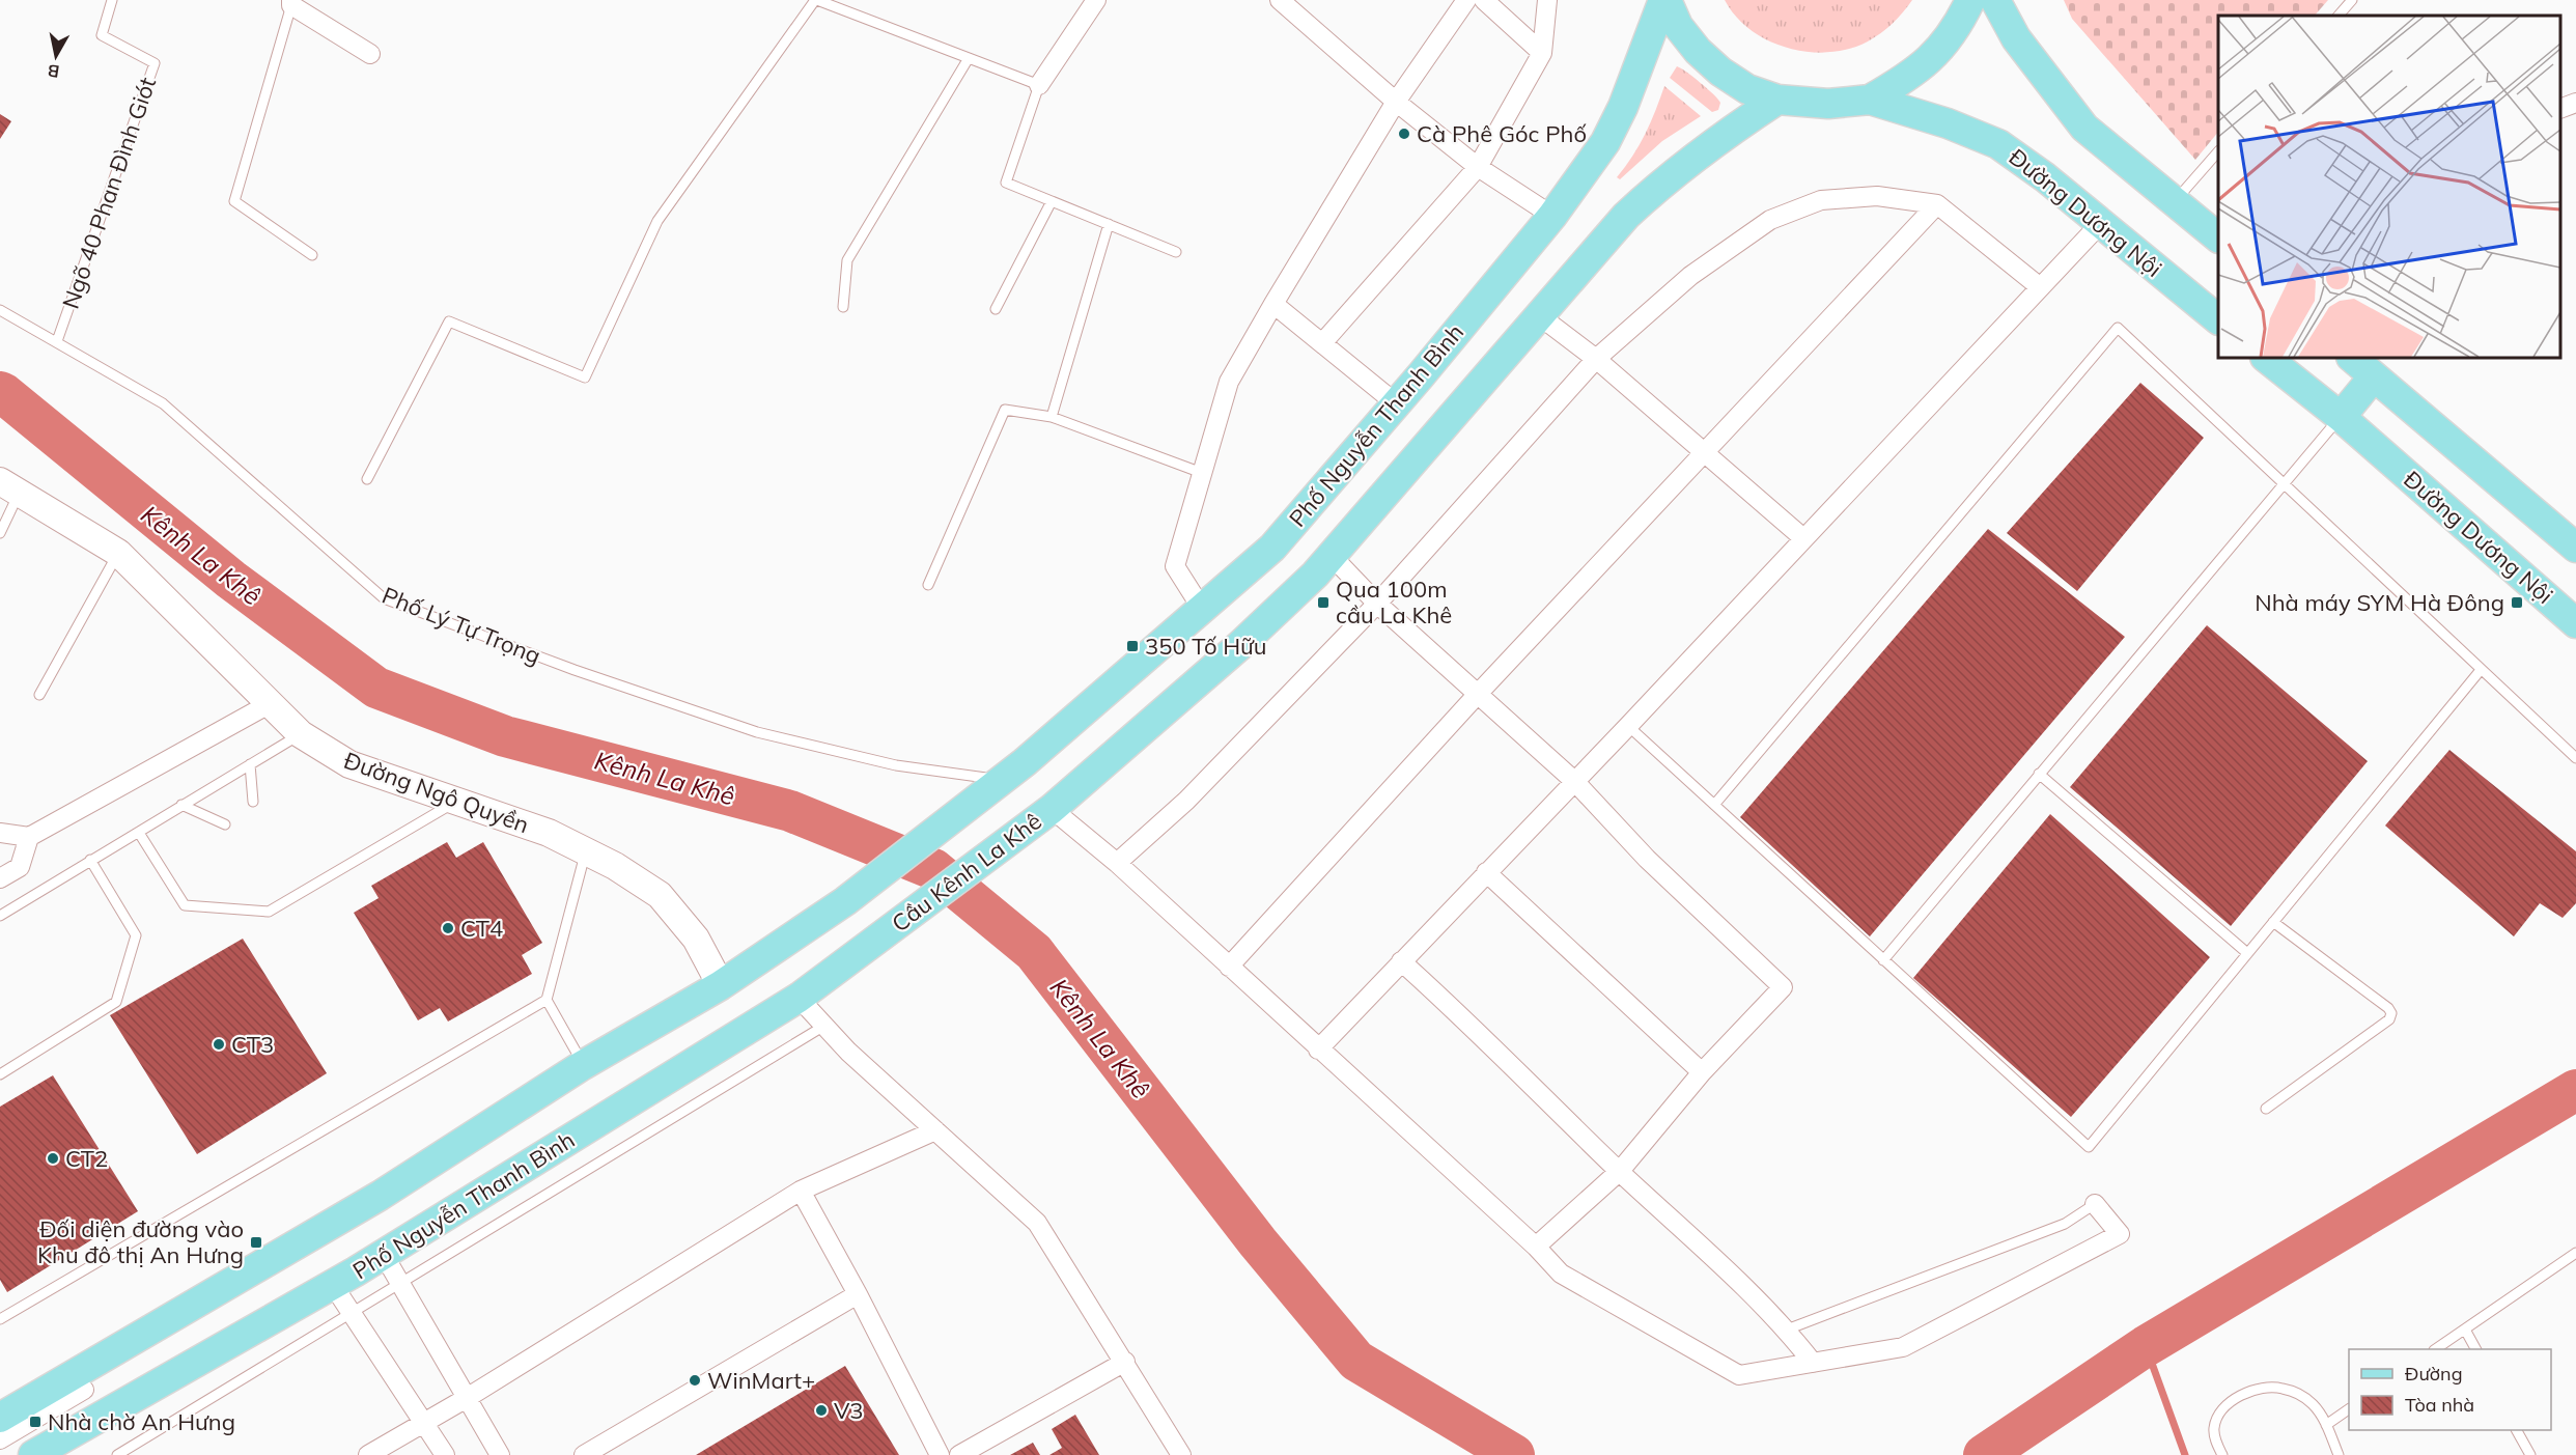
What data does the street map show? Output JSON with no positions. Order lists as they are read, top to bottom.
{
  "streets": {
    "main road": ["Đường Dương Nội", "Phố Nguyễn Thanh Bình", "Cầu Kênh La Khê"],
    "street": ["Đường Ngô Quyền"],
    "lane": ["Ngõ 40 Phan Đình Giót", "Phố Lý Tự Trọng"]
  },
  "crossings": [
    ["Ngõ 40 Phan Đình Giót", "Phố Lý Tự Trọng"],
    ["Phố Nguyễn Thanh Bình", "Phố Lý Tự Trọng"],
    ["Phố Nguyễn Thanh Bình", "Cầu Kênh La Khê"]
  ],
  "water": ["Kênh La Khê"],
  "places": {
    "other": [
      "Cà Phê Góc Phố",
      "CT4",
      "CT3",
      "CT2",
      "WinMart+",
      "V3"
    ],
    "transit": [
      "Qua 100m cầu La Khê",
      "Nhà máy SYM Hà Đông",
      "350 Tố Hữu",
      "Đối diện đường vào Khu đô thị An Hưng",
      "Nhà chờ An Hưng"
    ]
  },
  "legend": ["Đường", "Tòa nhà"],
  "north": "bottom"
}
